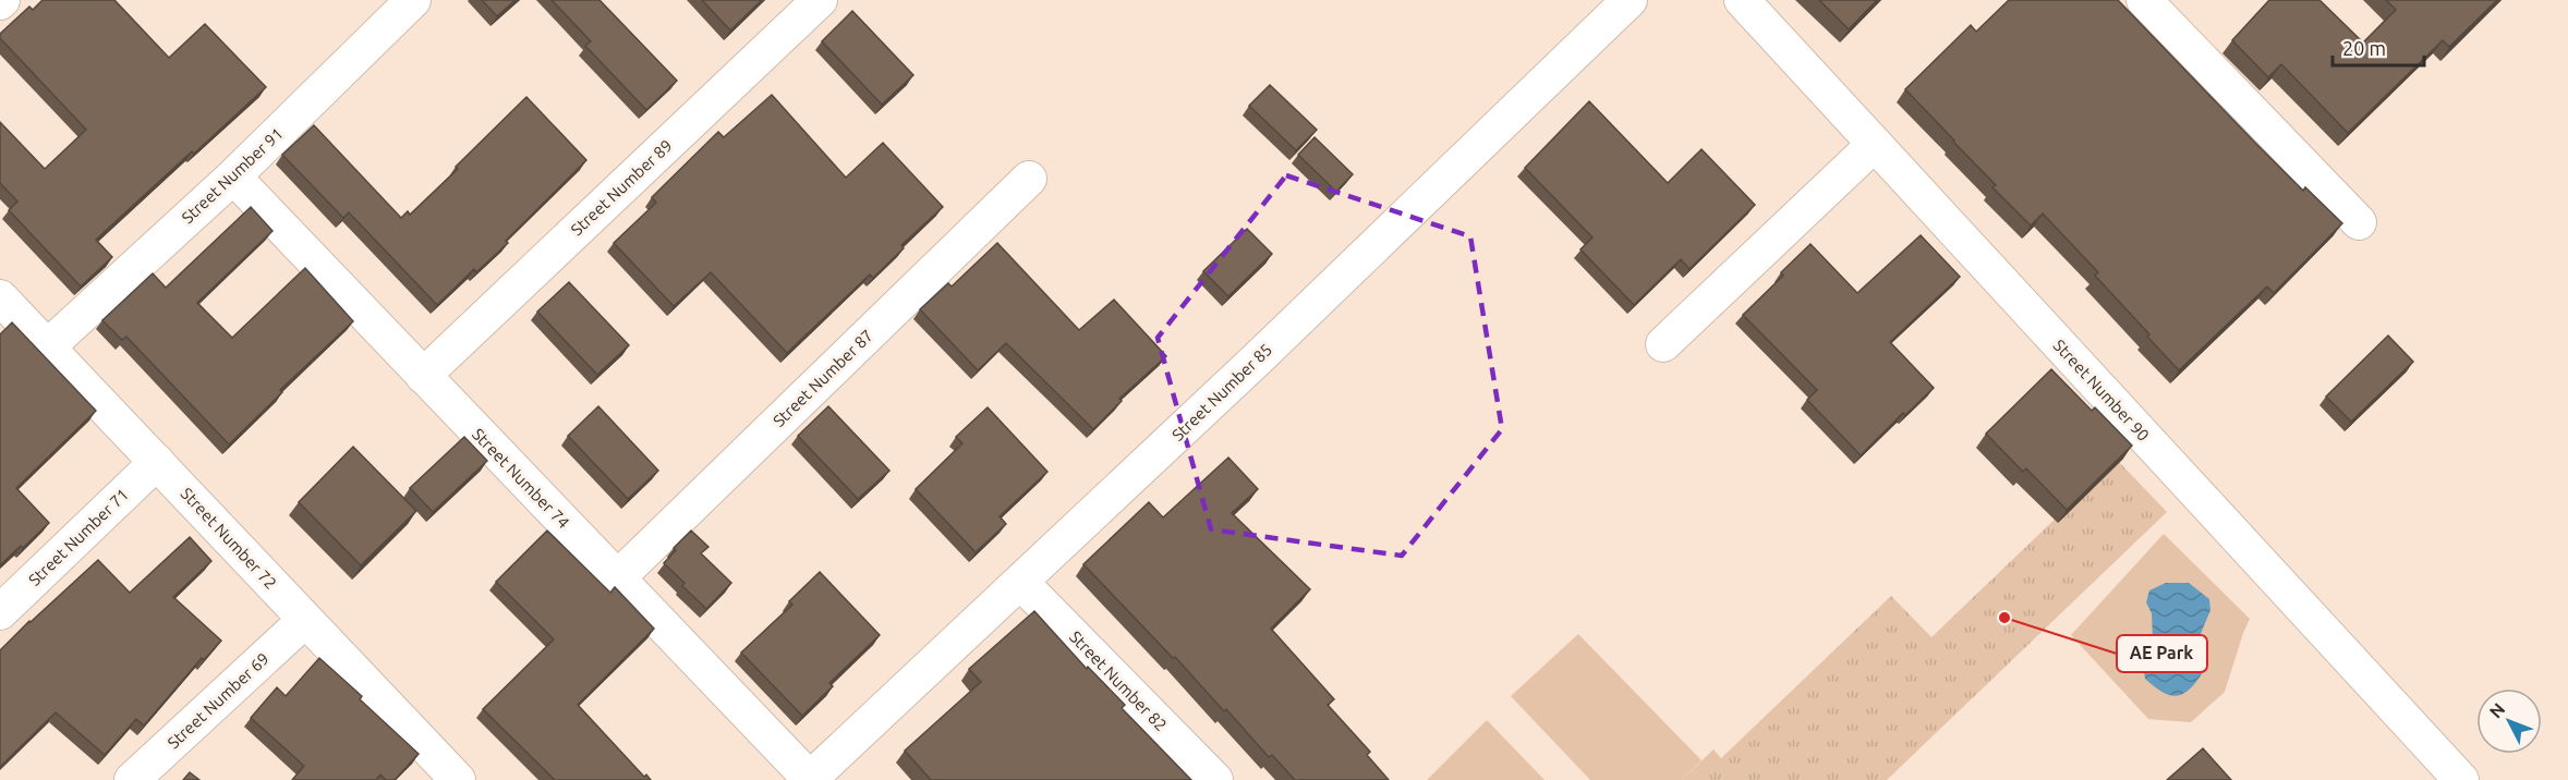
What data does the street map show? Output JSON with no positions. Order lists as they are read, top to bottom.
{
  "streets": {
    "street": [
      "Street Number 91",
      "Street Number 89",
      "Street Number 87",
      "Street Number 90",
      "Street Number 85",
      "Street Number 74",
      "Street Number 71",
      "Street Number 72",
      "Street Number 82",
      "Street Number 69"
    ]
  },
  "crossings": [
    ["Street Number 91", "Street Number 74"],
    ["Street Number 91", "Street Number 72"],
    ["Street Number 89", "Street Number 74"],
    ["Street Number 87", "Street Number 74"],
    ["Street Number 85", "Street Number 74"],
    ["Street Number 85", "Street Number 82"],
    ["Street Number 71", "Street Number 72"],
    ["Street Number 72", "Street Number 69"]
  ],
  "places": ["AE Park"],
  "scale_bar": "20 m",
  "north": "top left"
}
